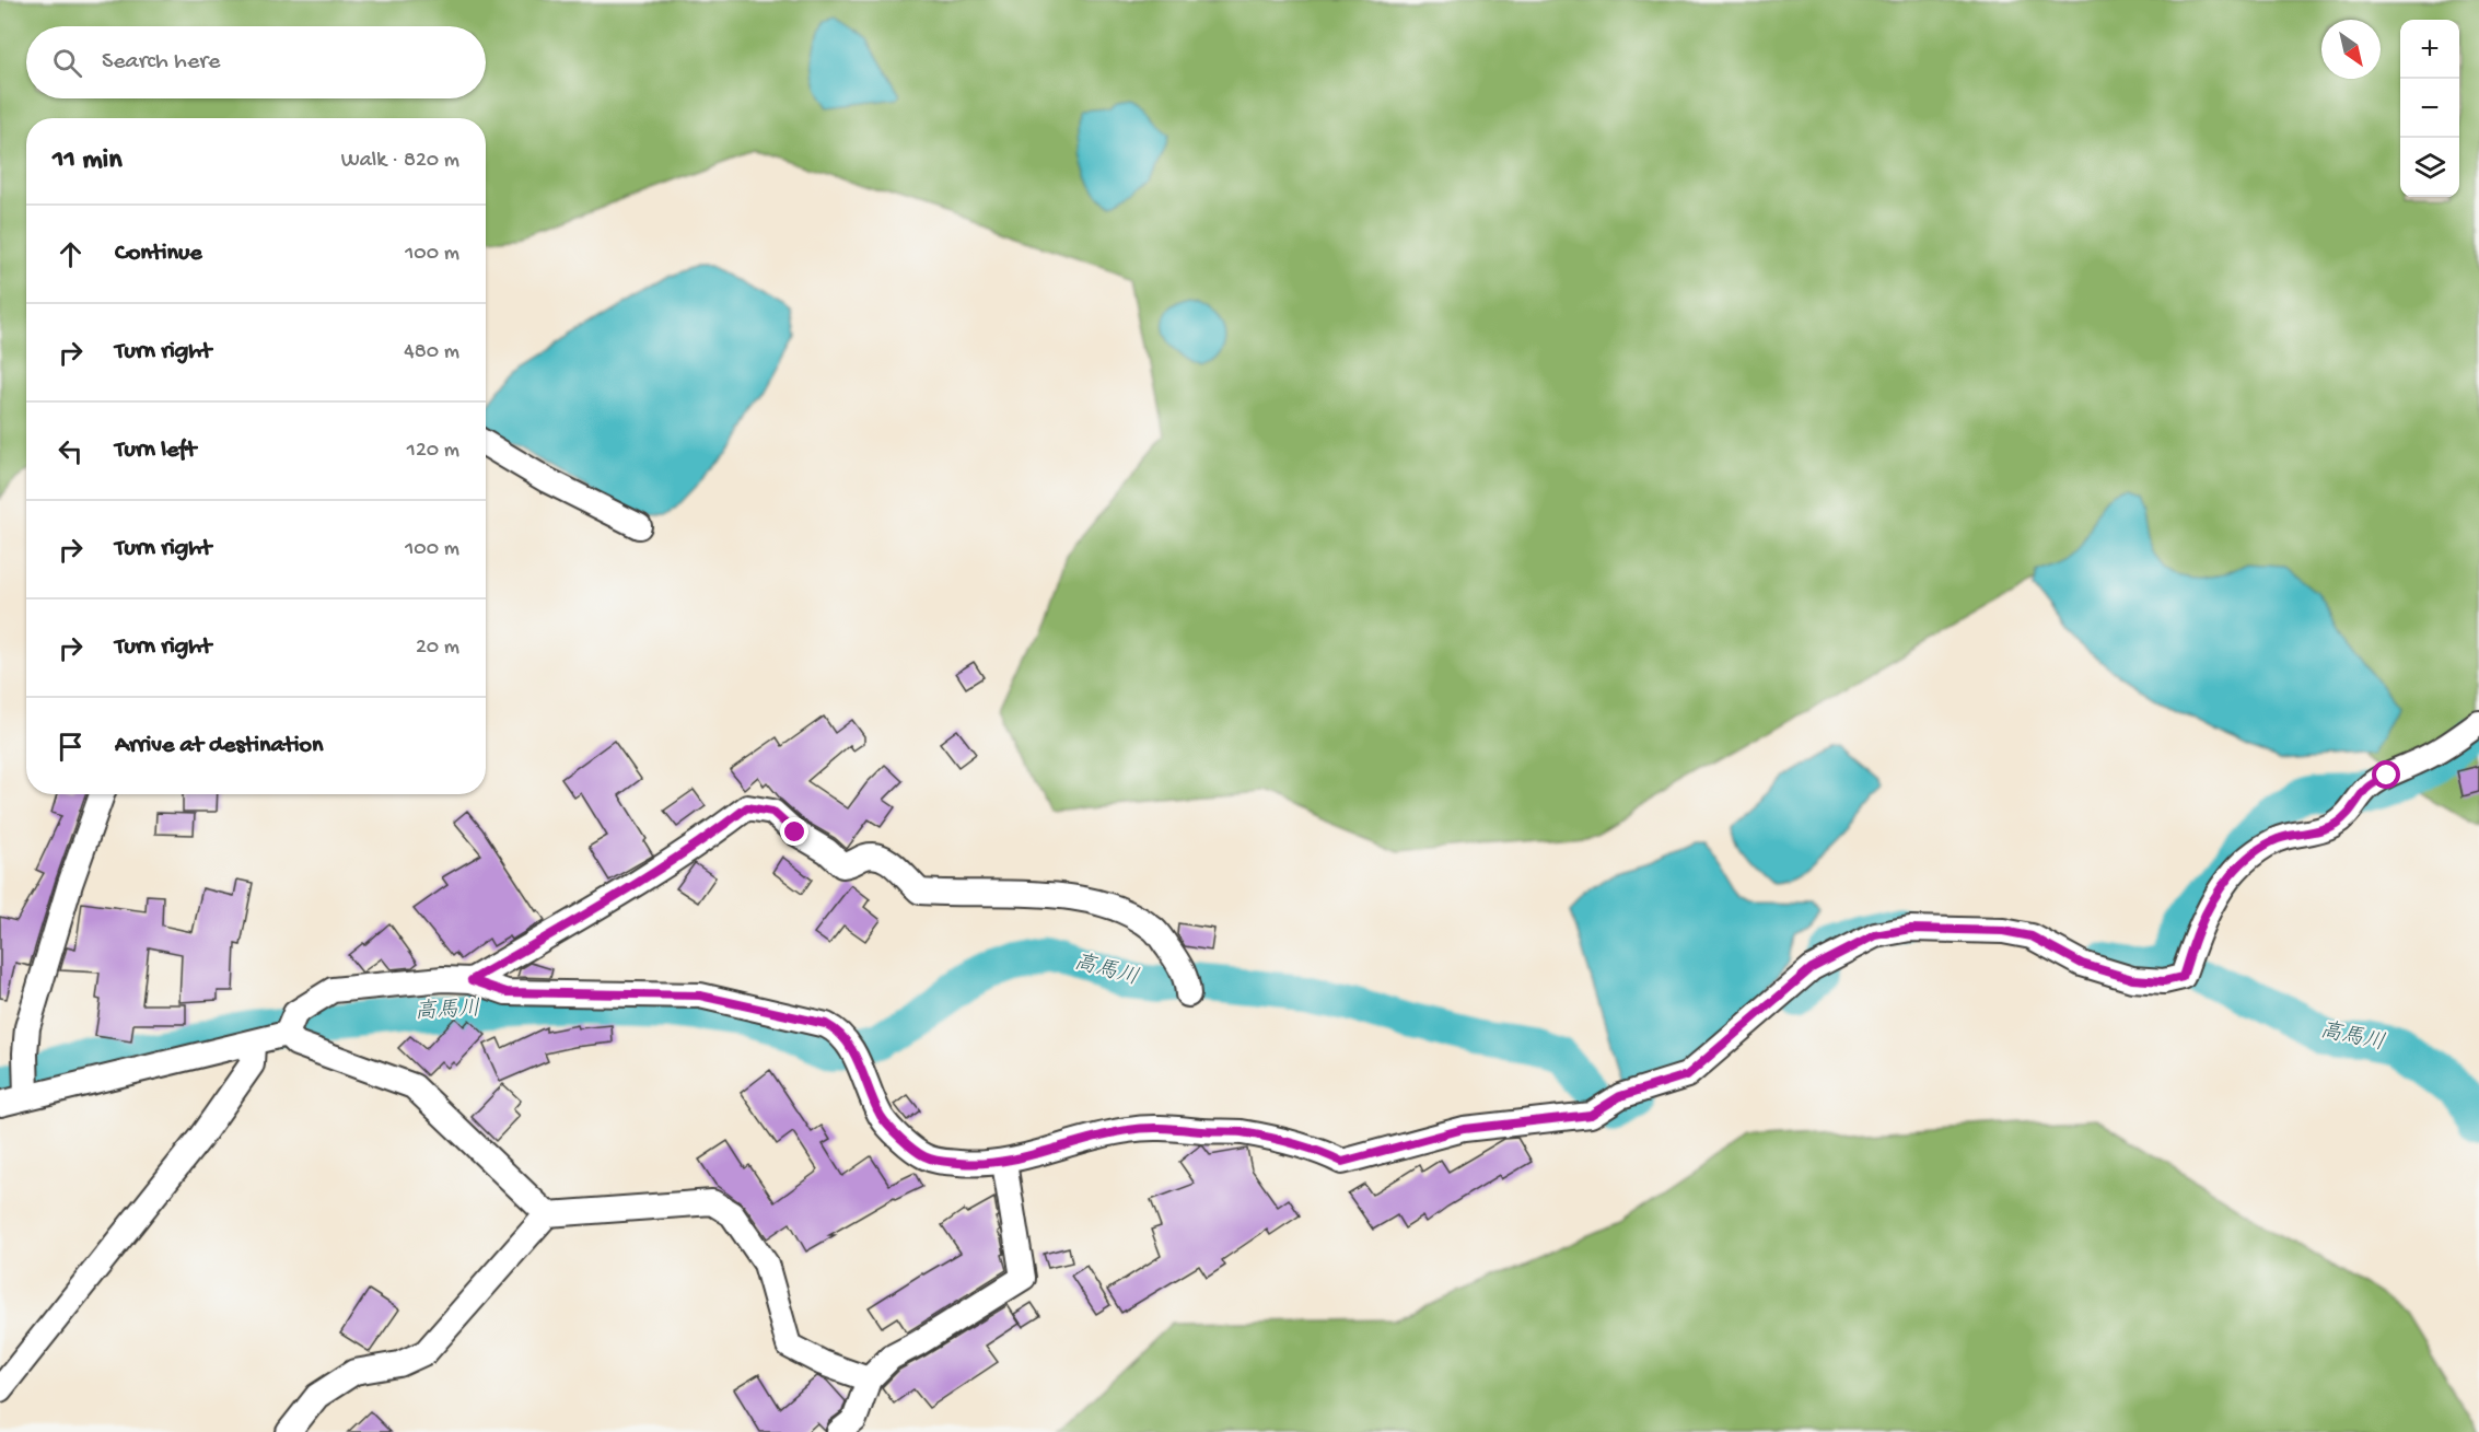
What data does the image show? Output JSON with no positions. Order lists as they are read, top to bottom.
{
  "water": ["高馬川"],
  "north": "bottom right",
  "page": {
    "map_buttons": ["+", "−"],
    "search": "Search here",
    "heading": ["11 min", "Walk · 820 m"],
    "list": [
      ["Continue", "100 m"],
      ["Turn right", "480 m"],
      ["Turn left", "120 m"],
      ["Turn right", "100 m"],
      ["Turn right", "20 m"],
      "Arrive at destination"
    ]
  }
}
